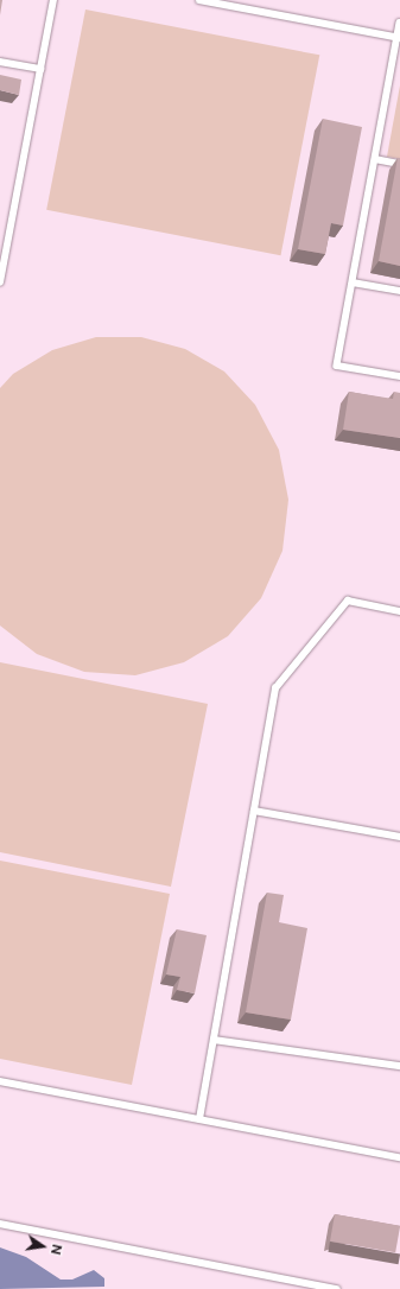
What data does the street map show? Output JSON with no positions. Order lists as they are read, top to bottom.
{
  "north": "right"
}
